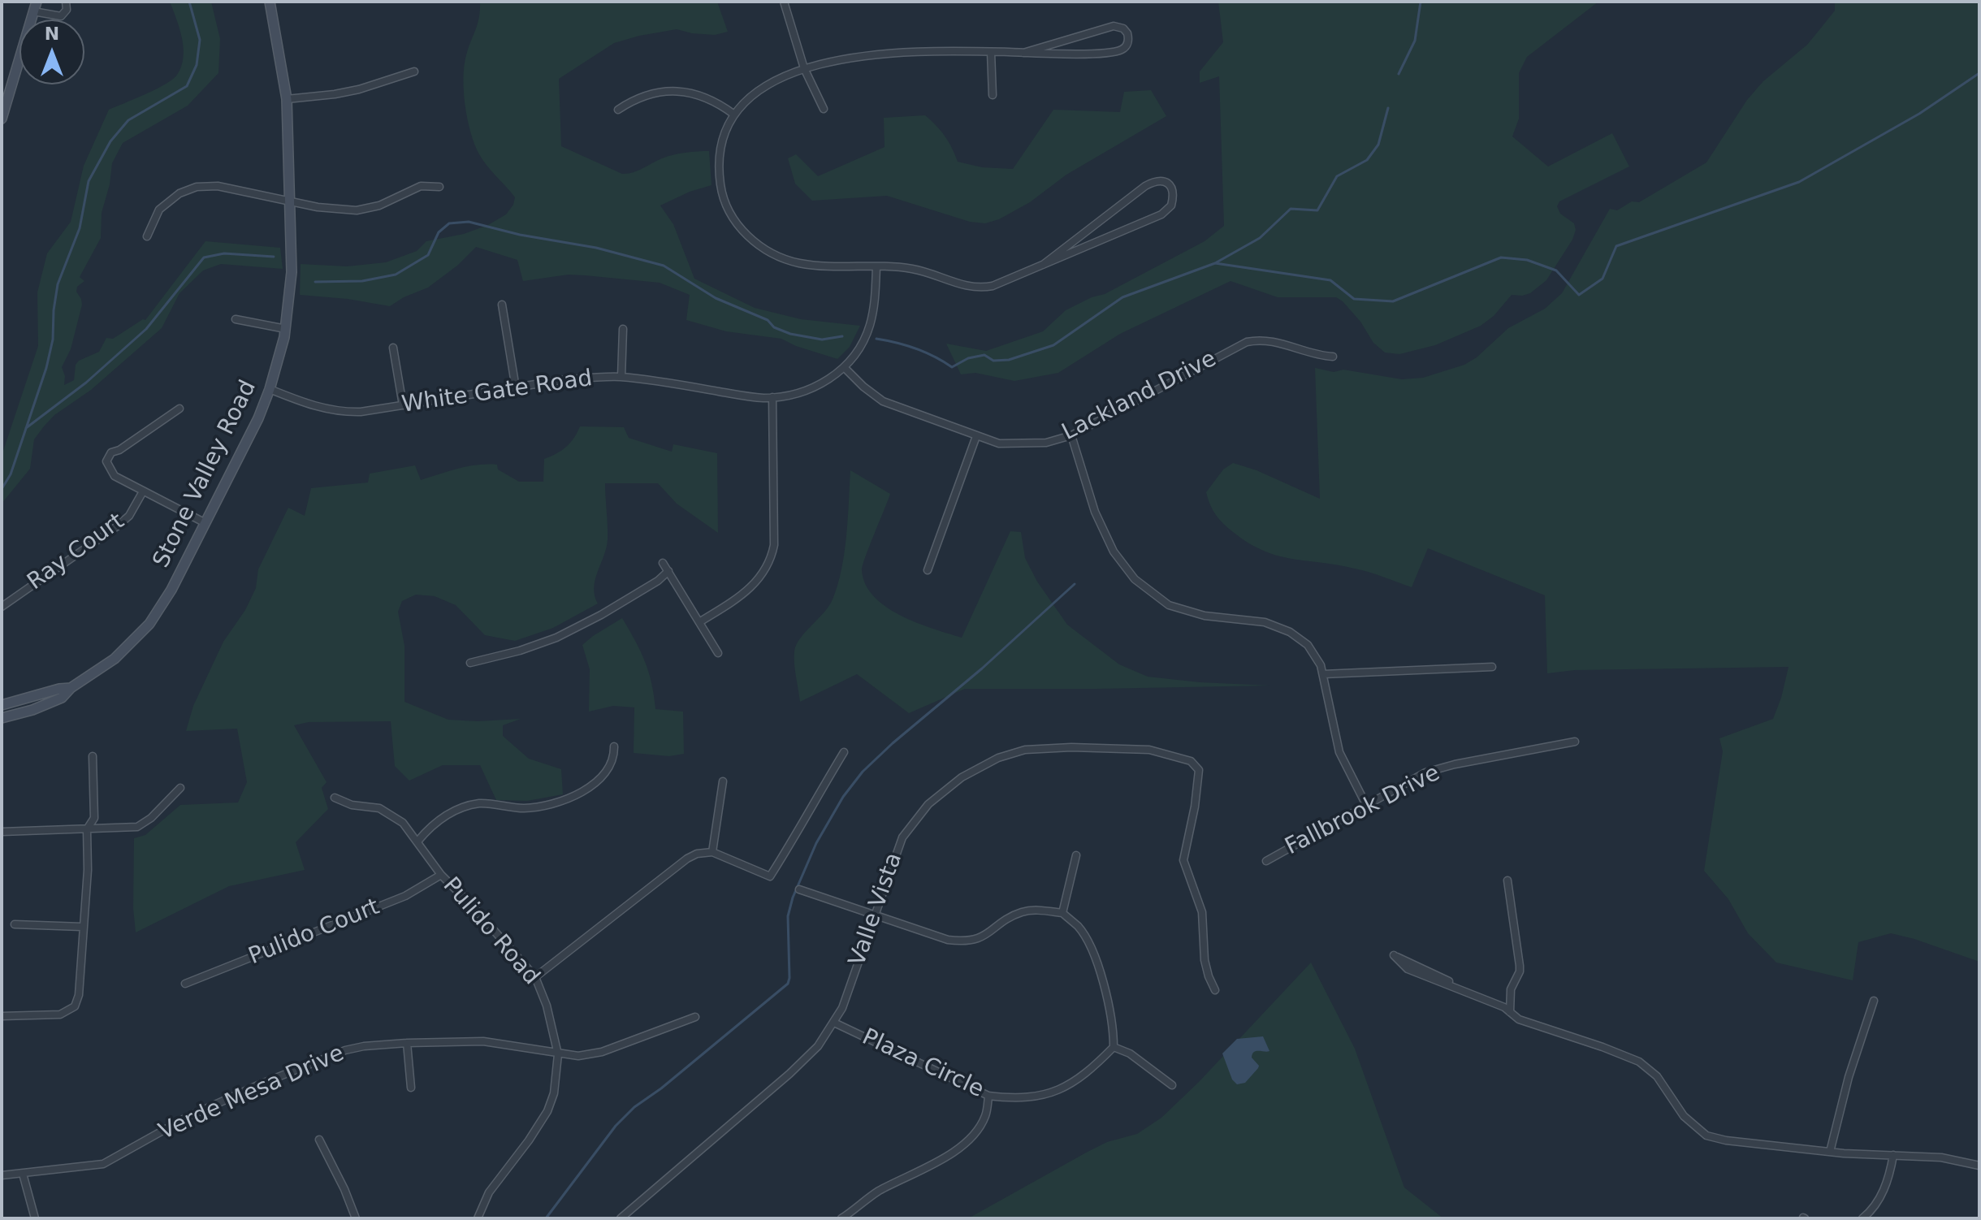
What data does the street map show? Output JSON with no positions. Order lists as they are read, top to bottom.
{
  "streets": {
    "street": [
      "White Gate Road",
      "Lackland Drive",
      "Stone Valley Road",
      "Ray Court",
      "Fallbrook Drive",
      "Valle Vista",
      "Pulido Road",
      "Pulido Court",
      "Plaza Circle",
      "Verde Mesa Drive"
    ]
  },
  "crossings": [
    ["White Gate Road", "Lackland Drive"],
    ["White Gate Road", "Stone Valley Road"],
    ["Valle Vista", "Plaza Circle"],
    ["Pulido Road", "Pulido Court"],
    ["Pulido Road", "Verde Mesa Drive"]
  ],
  "north": "top"
}
